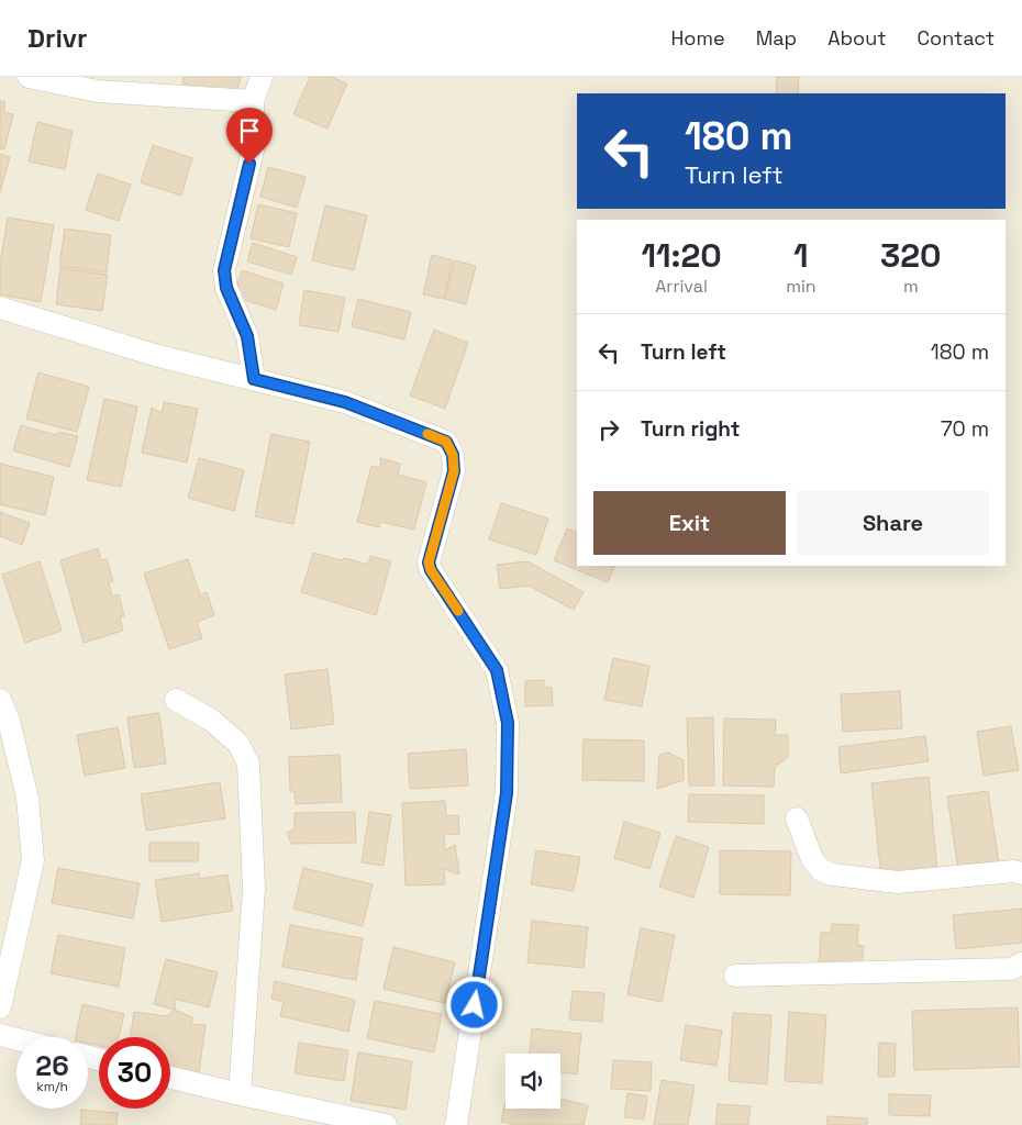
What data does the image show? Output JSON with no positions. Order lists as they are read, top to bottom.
{
  "page": {
    "header": "Drivr",
    "nav": [
      "Home",
      "Map",
      "About",
      "Contact"
    ],
    "turn": ["180 m", "Turn left"],
    "eta": [
      "11:20",
      "Arrival",
      "1",
      "min",
      "320",
      "m"
    ],
    "list": [
      {
        "name": "Turn left",
        "value": "180 m"
      },
      {
        "name": "Turn right",
        "value": "70 m"
      }
    ],
    "buttons": ["Exit", "Share"],
    "speed": "26 km/h",
    "limit": "30"
  }
}
